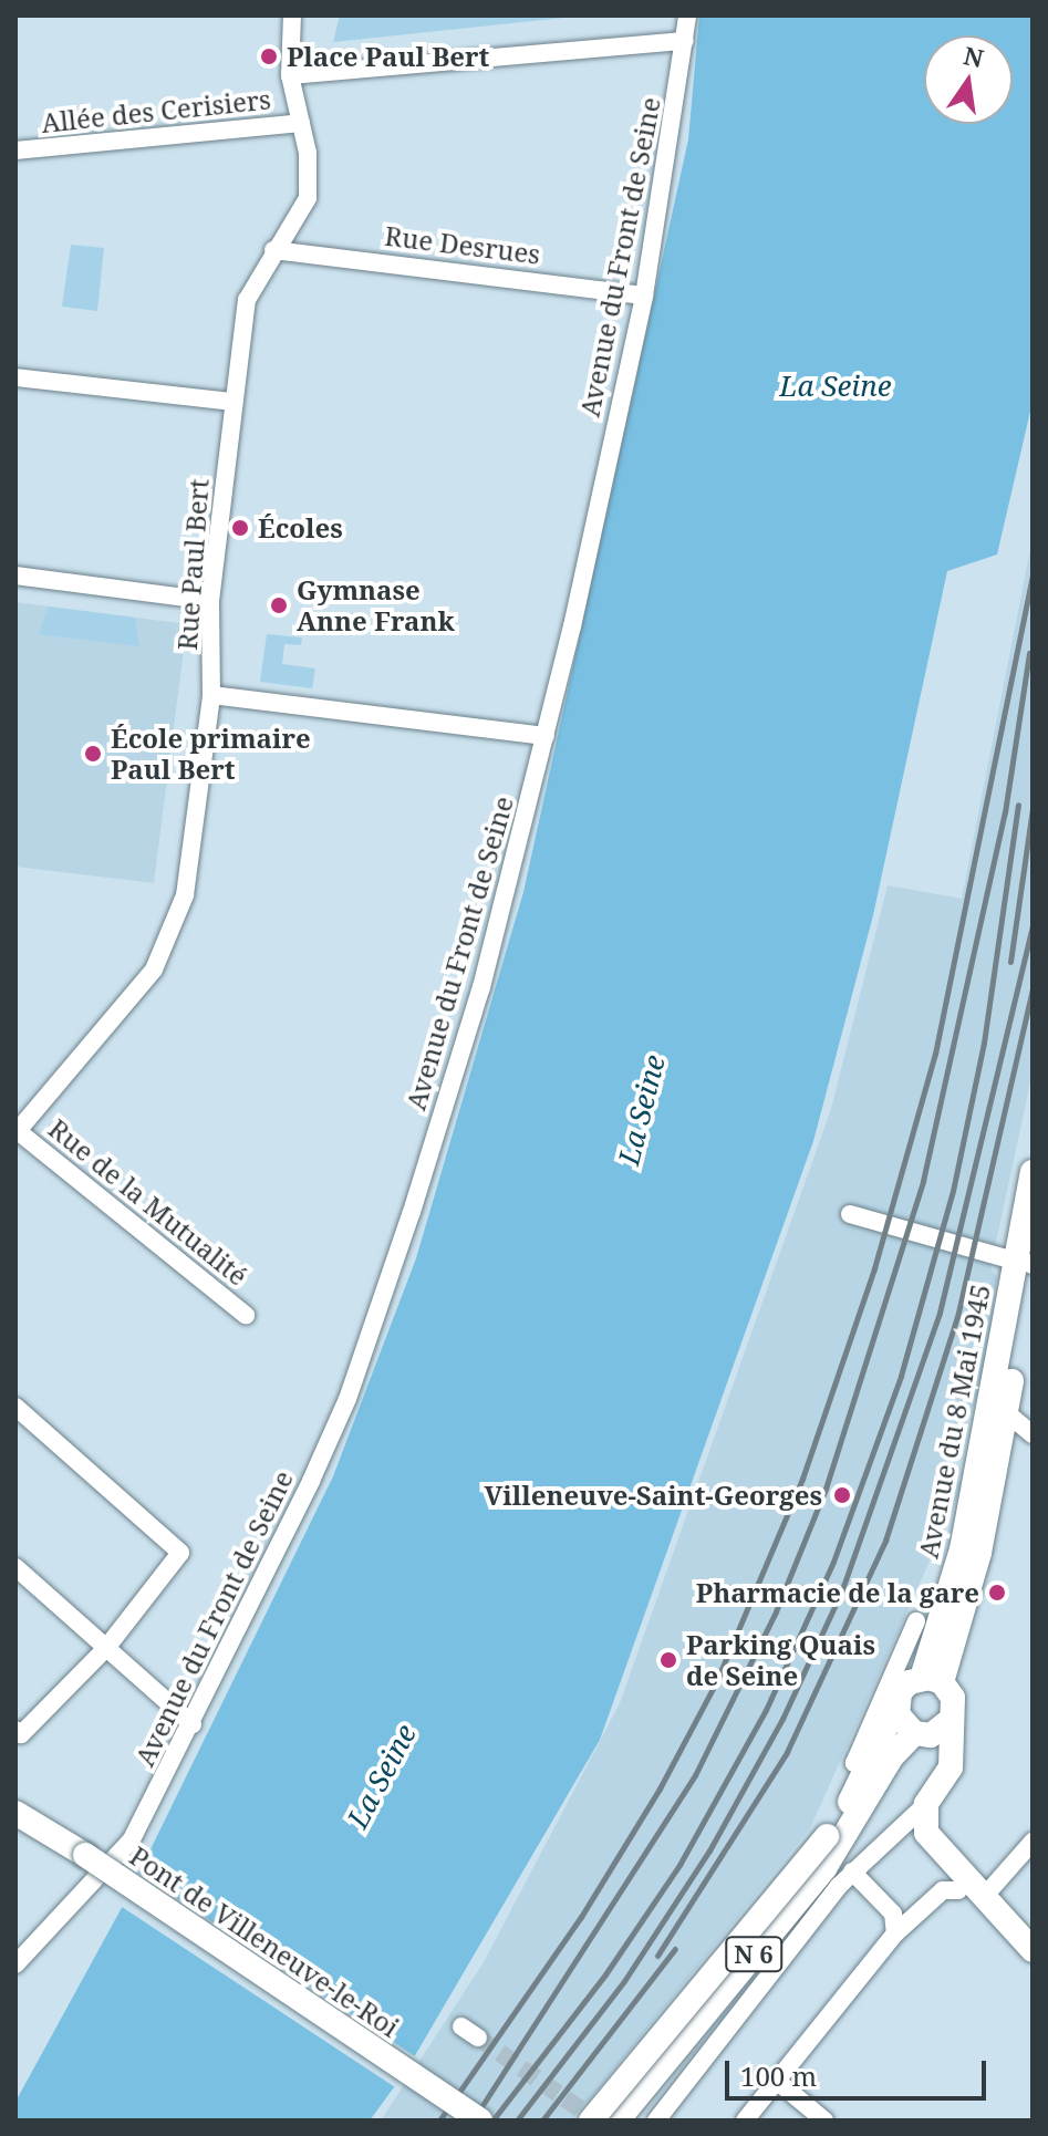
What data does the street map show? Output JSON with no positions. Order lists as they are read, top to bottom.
{
  "streets": {
    "main road": ["Avenue du 8 Mai 1945", "Pont de Villeneuve-le-Roi", "N 6"],
    "street": [
      "Allée des Cerisiers",
      "Rue Desrues",
      "Avenue du Front de Seine",
      "Rue Paul Bert",
      "Rue de la Mutualité"
    ]
  },
  "crossings": [
    ["Allée des Cerisiers", "Rue Paul Bert"],
    ["Rue Desrues", "Avenue du Front de Seine"],
    ["Rue Desrues", "Rue Paul Bert"],
    ["Rue Paul Bert", "Rue de la Mutualité"],
    ["Avenue du 8 Mai 1945", "N 6"]
  ],
  "water": ["La Seine"],
  "places": [
    "Place Paul Bert",
    "Écoles",
    "Gymnase Anne Frank",
    "École primaire Paul Bert",
    "Villeneuve-Saint-Georges",
    "Pharmacie de la gare",
    "Parking Quais de Seine"
  ],
  "scale_bar": "100 m",
  "north": "top"
}
